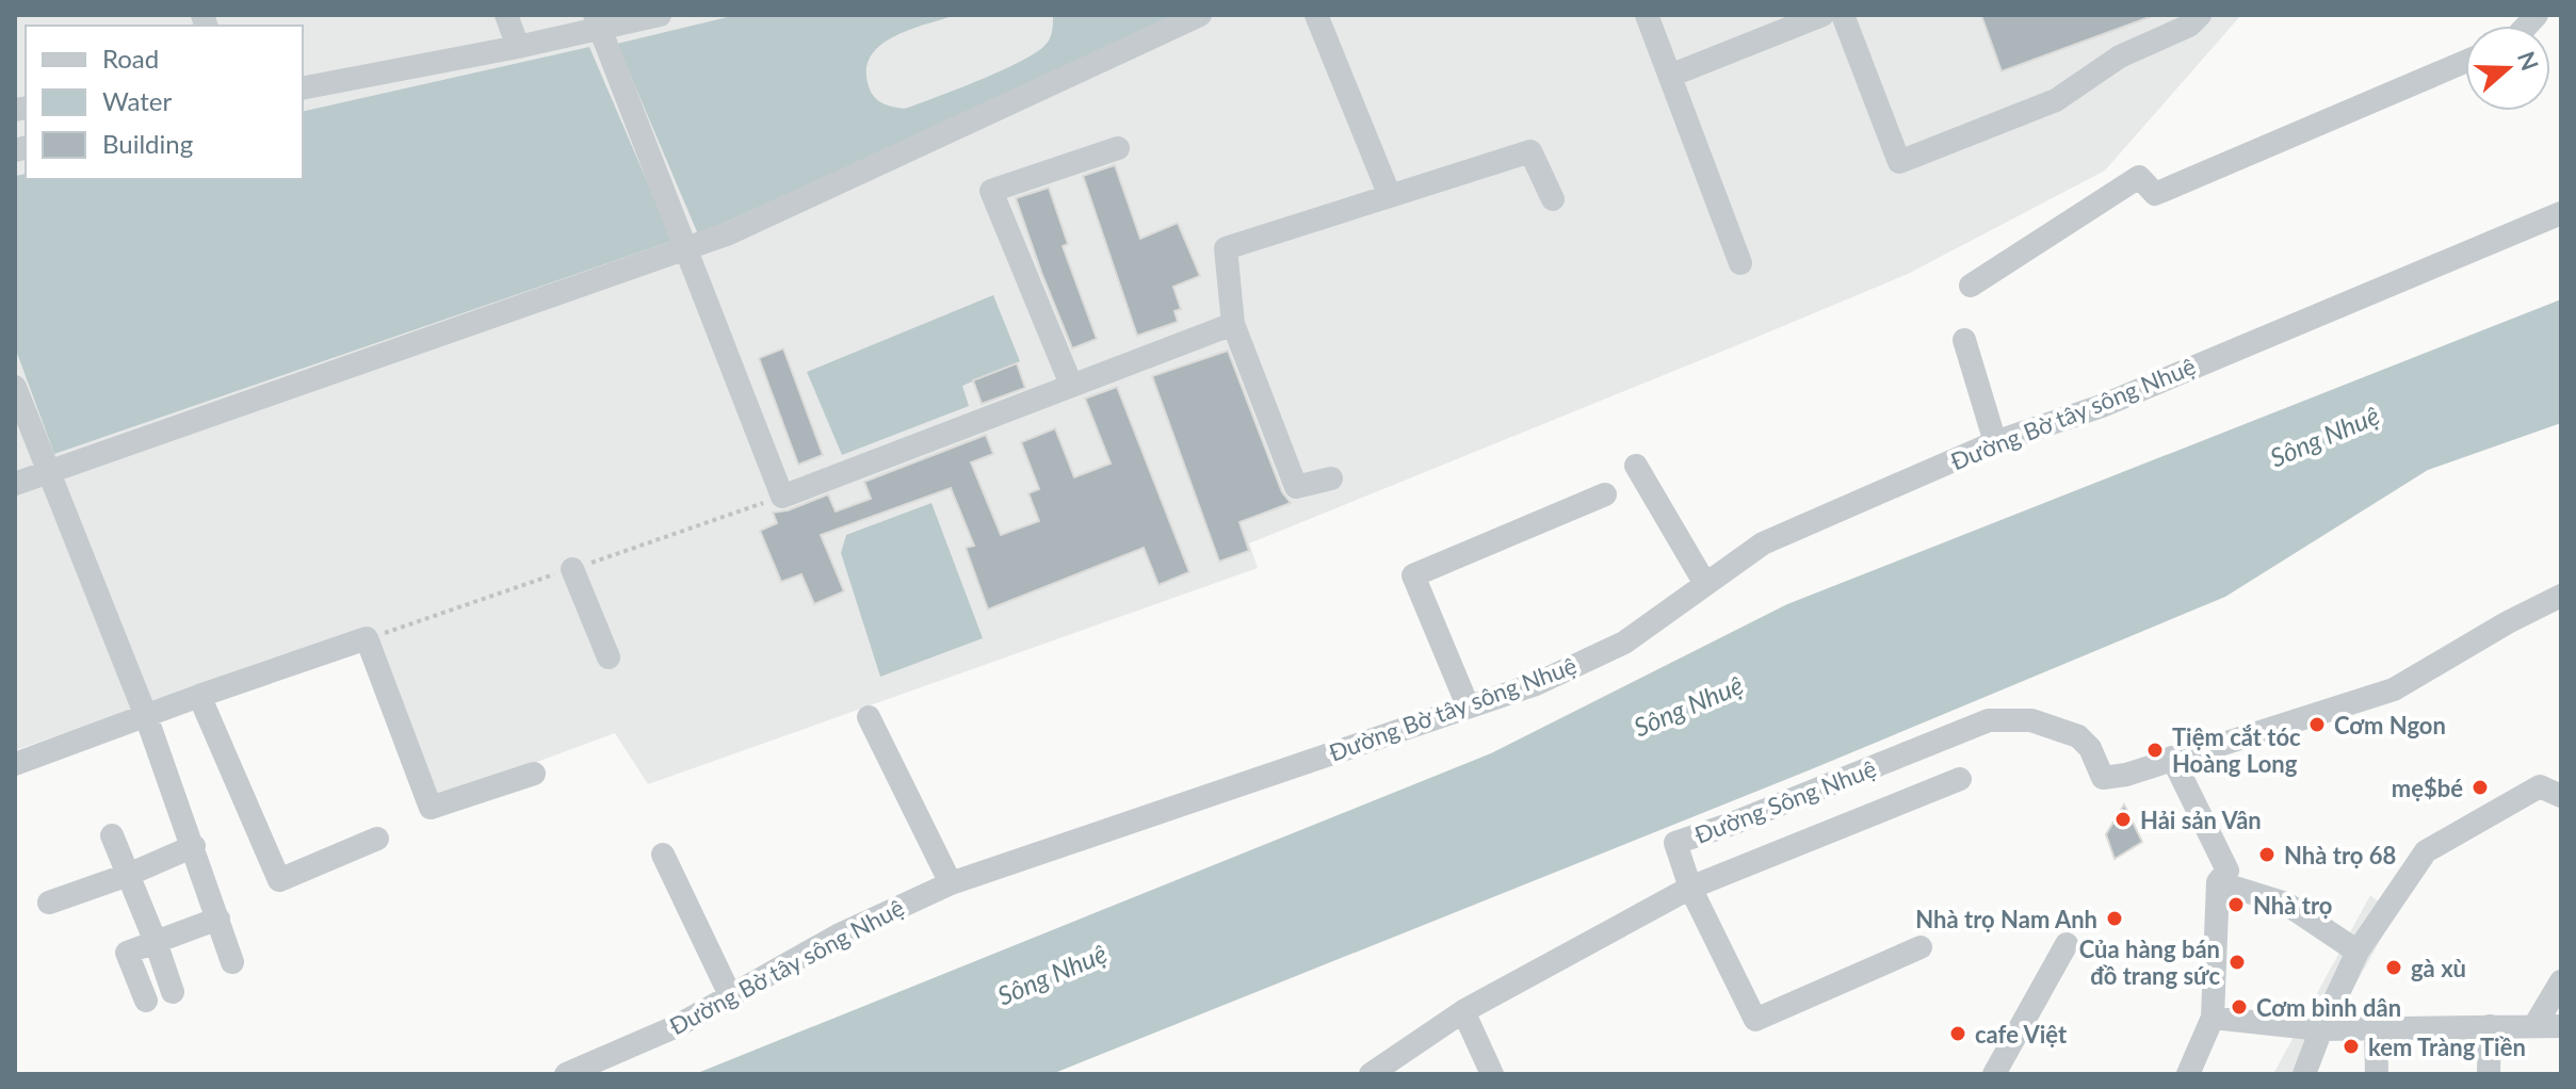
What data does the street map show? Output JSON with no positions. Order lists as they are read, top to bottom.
{
  "streets": {
    "street": ["Đường Bờ tây sông Nhuệ", "Đường Sông Nhuệ"]
  },
  "water": ["Sông Nhuệ"],
  "places": [
    "Cơm Ngon",
    "Tiệm cắt tóc Hoàng Long",
    "mẹ$bé",
    "Hải sản Vân",
    "Nhà trọ 68",
    "Nhà trọ",
    "Nhà trọ Nam Anh",
    "Của hàng bán đồ trang sức",
    "gà xù",
    "Cơm bình dân",
    "cafe Việt",
    "kem Tràng Tiền"
  ],
  "legend": ["Road", "Water", "Building"],
  "north": "right"
}
